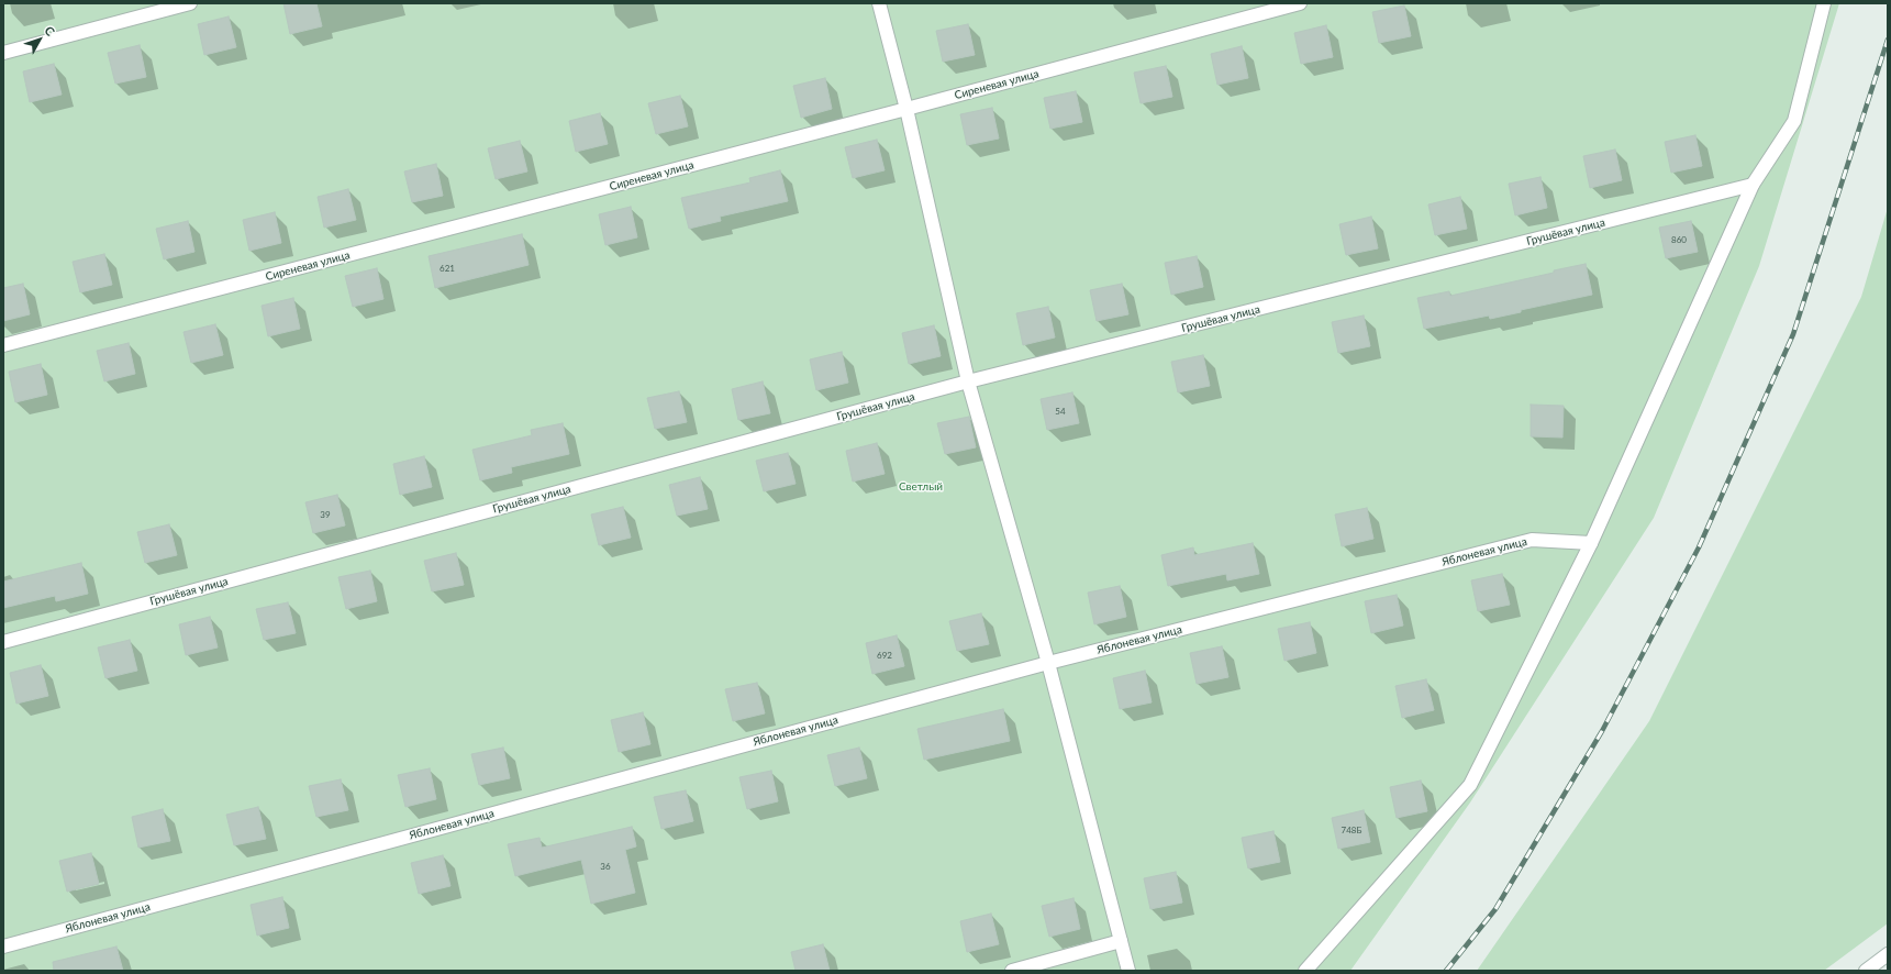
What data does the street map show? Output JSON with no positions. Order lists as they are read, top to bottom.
{
  "streets": {
    "street": ["Сиреневая улица", "Грушёвая улица", "Яблоневая улица"]
  },
  "parks": ["Светлый"],
  "house_numbers": [
    "860",
    "621",
    "54",
    "39",
    "692",
    "748Б",
    "36"
  ],
  "north": "top right"
}
